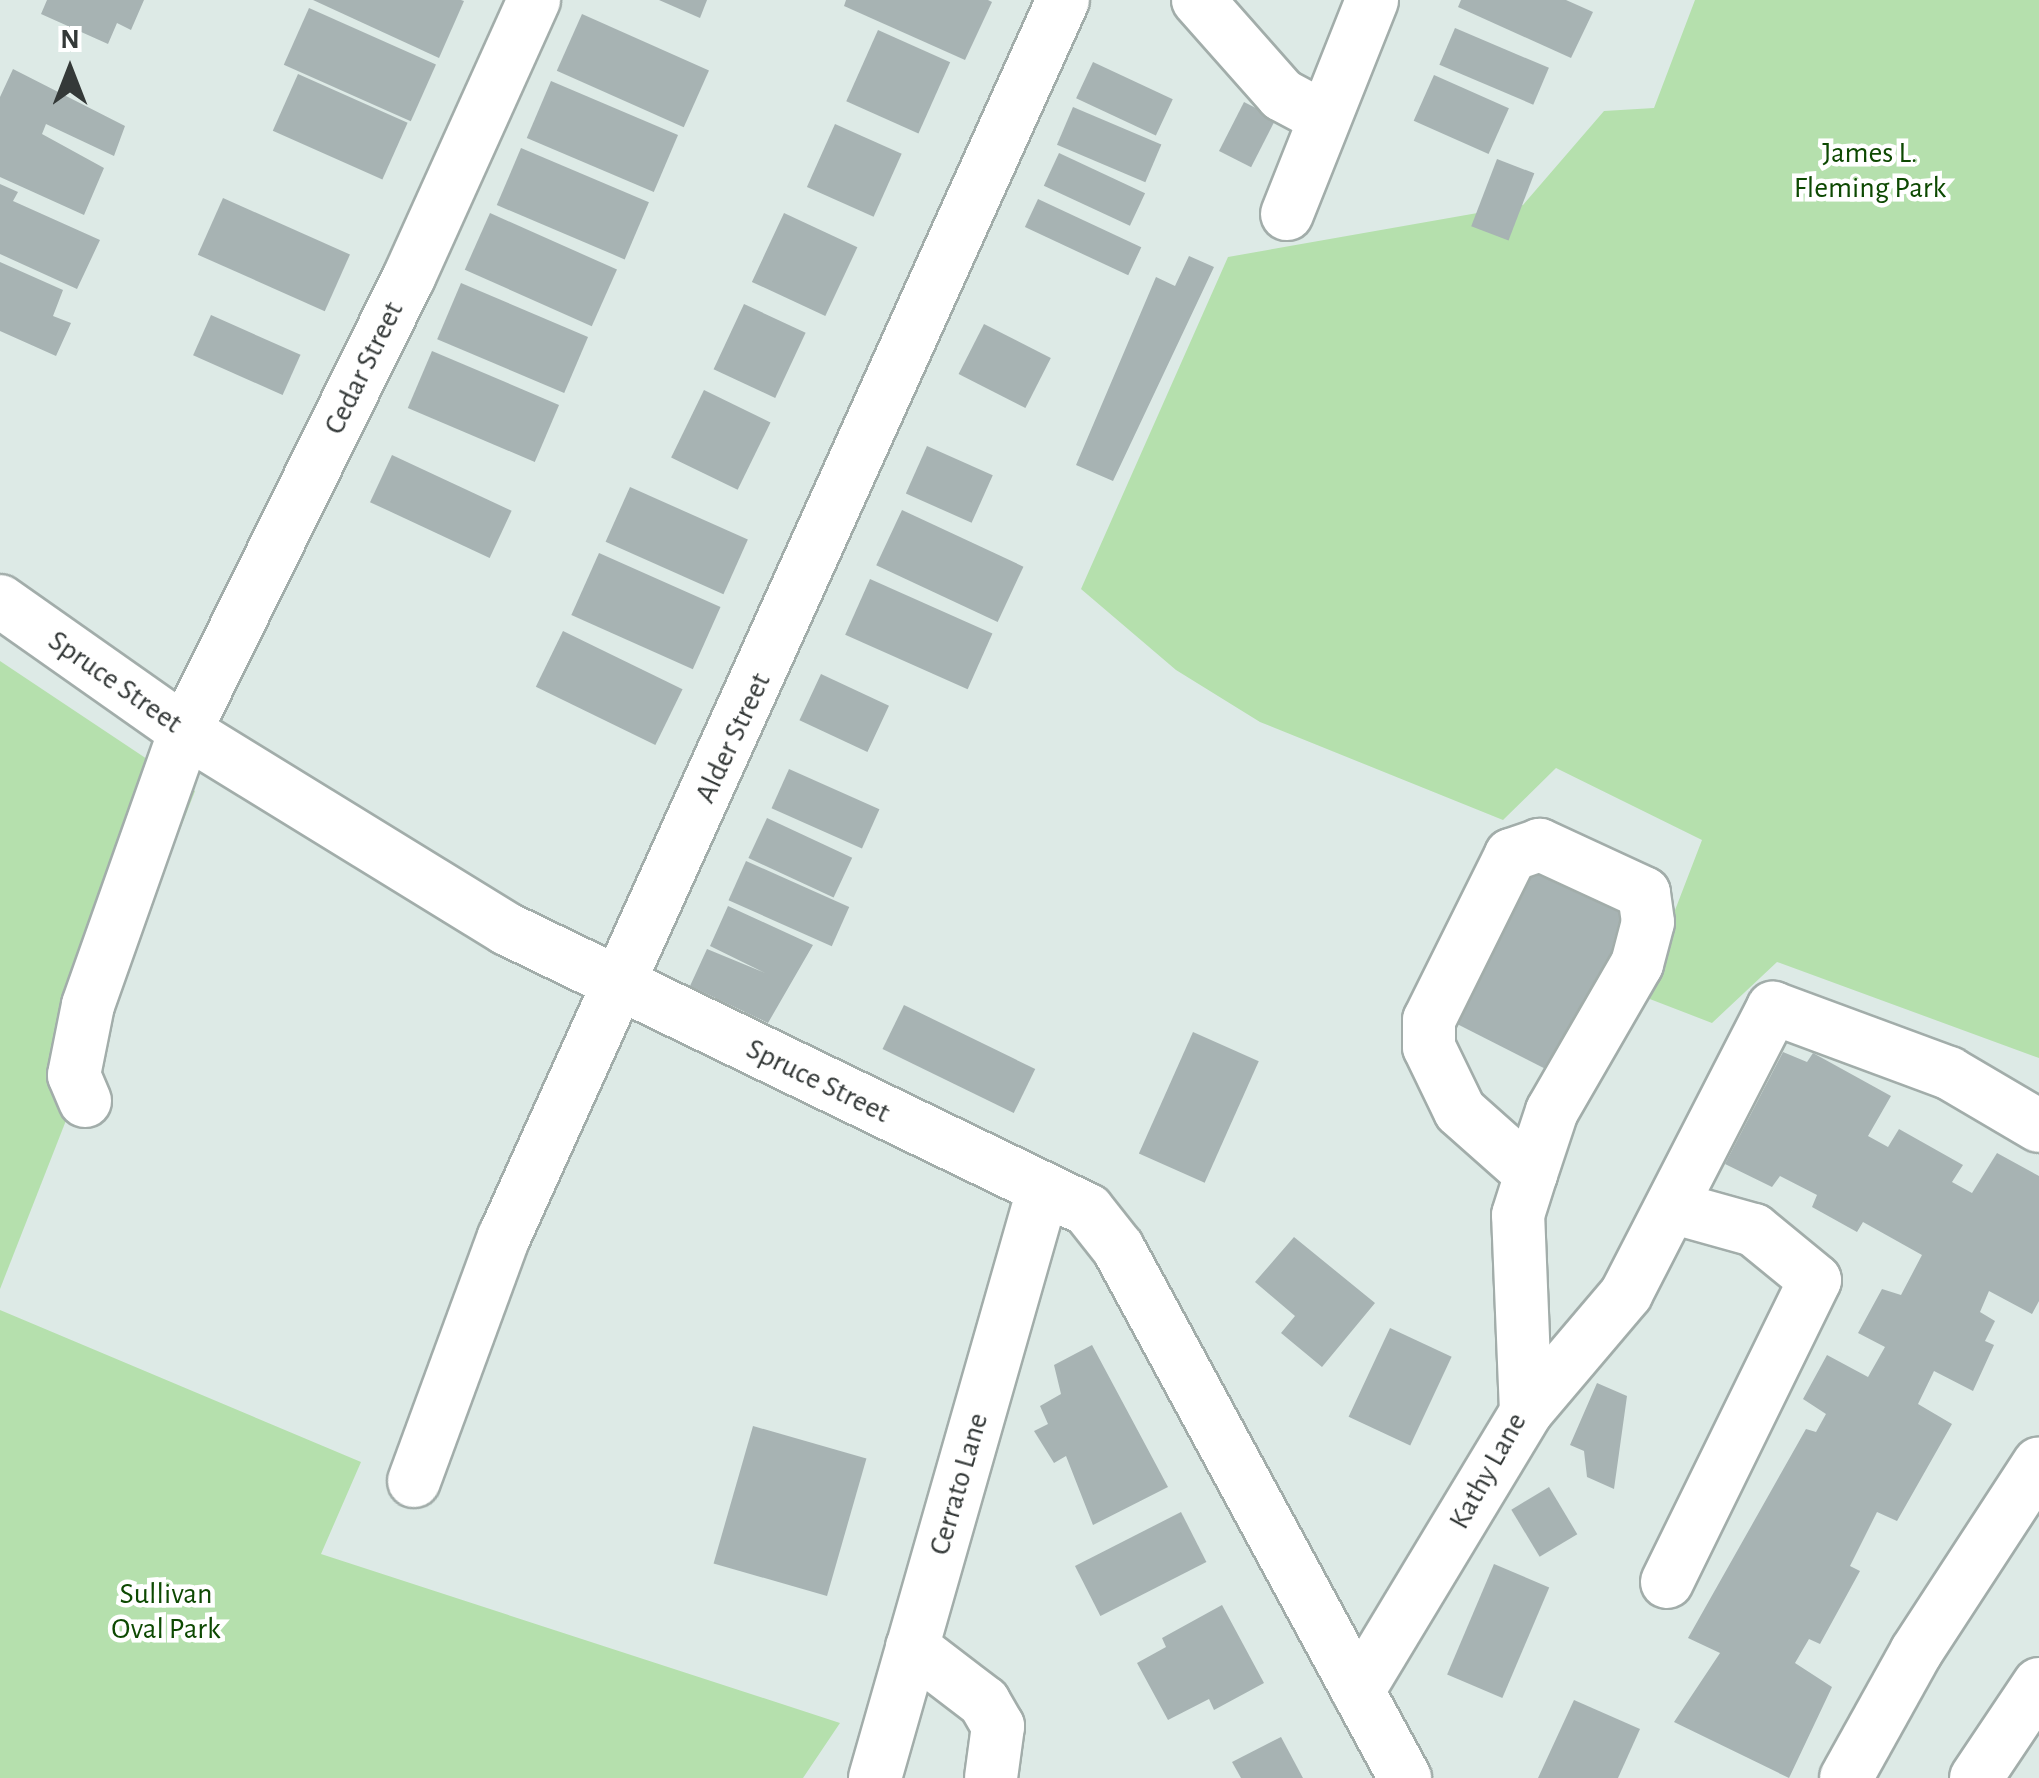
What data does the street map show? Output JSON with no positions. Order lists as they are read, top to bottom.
{
  "streets": {
    "street": [
      "Cedar Street",
      "Spruce Street",
      "Alder Street",
      "Kathy Lane",
      "Cerrato Lane"
    ]
  },
  "crossings": [
    ["Cedar Street", "Spruce Street"],
    ["Spruce Street", "Alder Street"],
    ["Spruce Street", "Kathy Lane"],
    ["Spruce Street", "Cerrato Lane"]
  ],
  "parks": ["James L. Fleming Park", "Sullivan Oval Park"],
  "north": "top"
}
